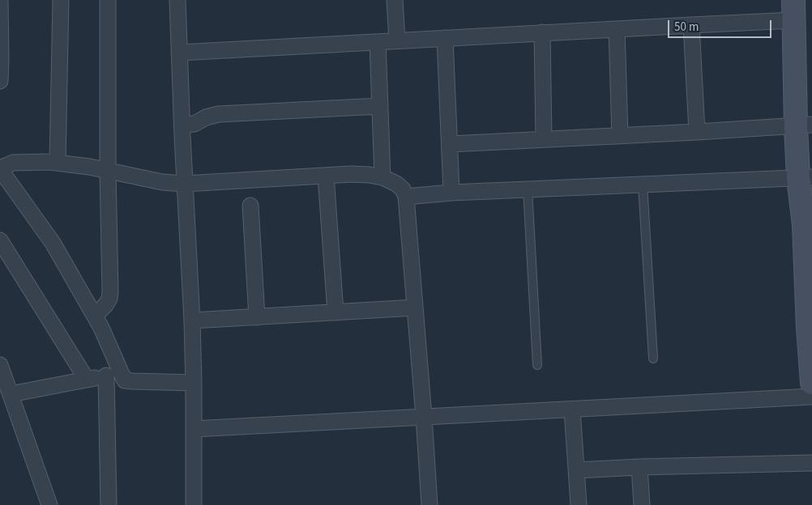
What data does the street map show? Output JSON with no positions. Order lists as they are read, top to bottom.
{
  "scale_bar": "50 m"
}
